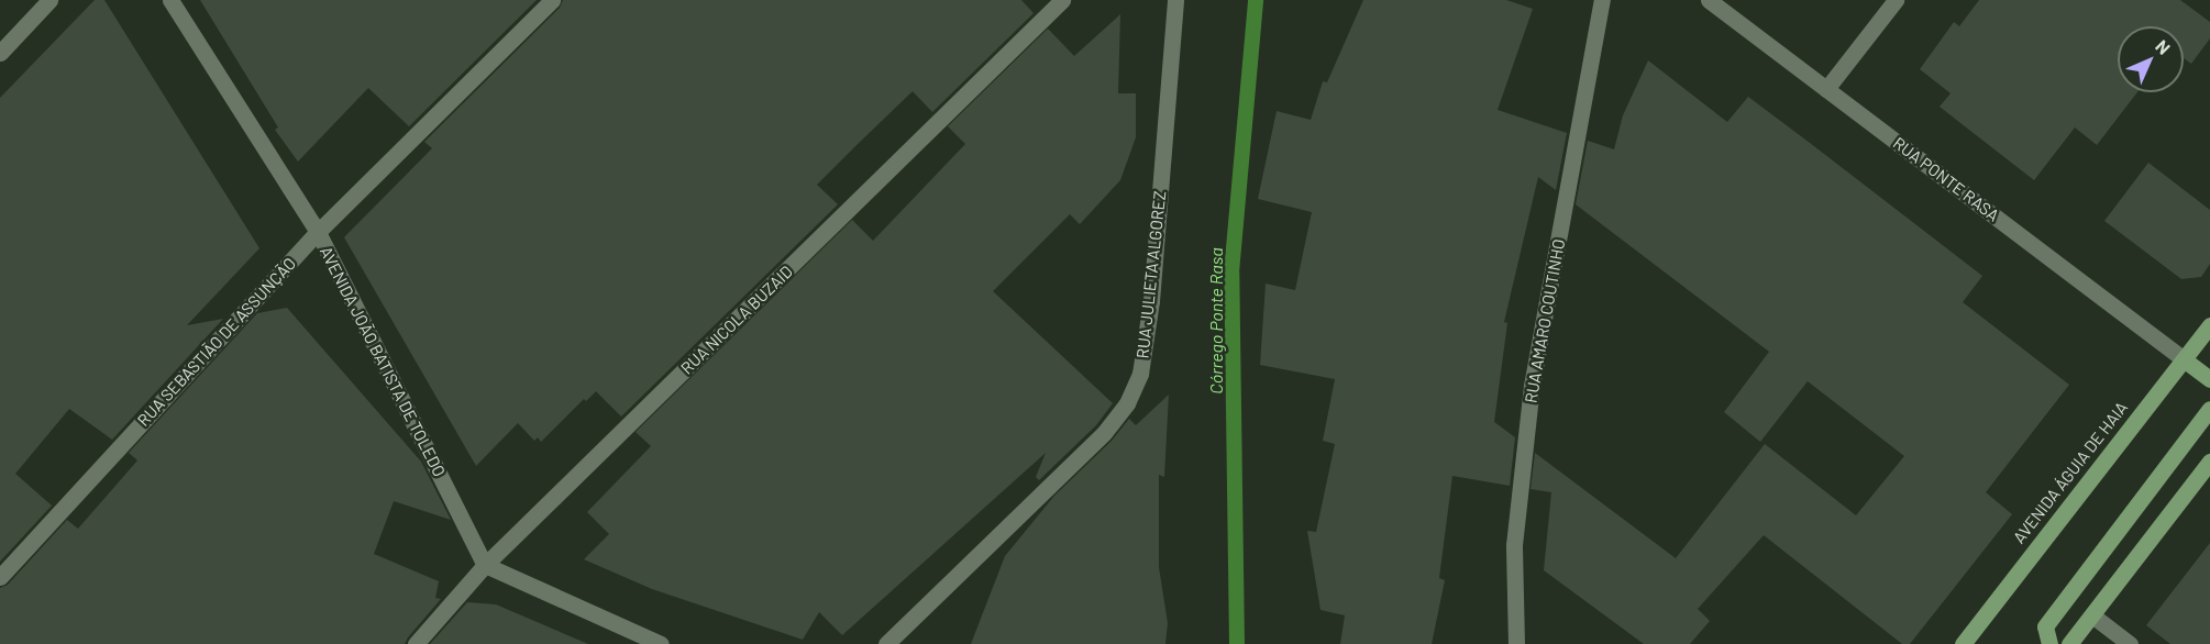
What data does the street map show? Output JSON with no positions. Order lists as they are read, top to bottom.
{
  "streets": {
    "main road": ["AVENIDA ÁGUIA DE HAIA"],
    "street": [
      "RUA PONTE RASA",
      "RUA JULIETA ALGOREZ",
      "RUA NICOLA BUZAID",
      "RUA AMARO COUTINHO",
      "RUA SEBASTIÃO DE ASSUNÇÃO",
      "AVENIDA JOÃO BATISTA DE TOLEDO"
    ]
  },
  "crossings": [
    ["RUA PONTE RASA", "AVENIDA ÁGUIA DE HAIA"],
    ["RUA NICOLA BUZAID", "AVENIDA JOÃO BATISTA DE TOLEDO"],
    ["RUA SEBASTIÃO DE ASSUNÇÃO", "AVENIDA JOÃO BATISTA DE TOLEDO"]
  ],
  "water": ["Córrego Ponte Rasa"],
  "north": "top right"
}
